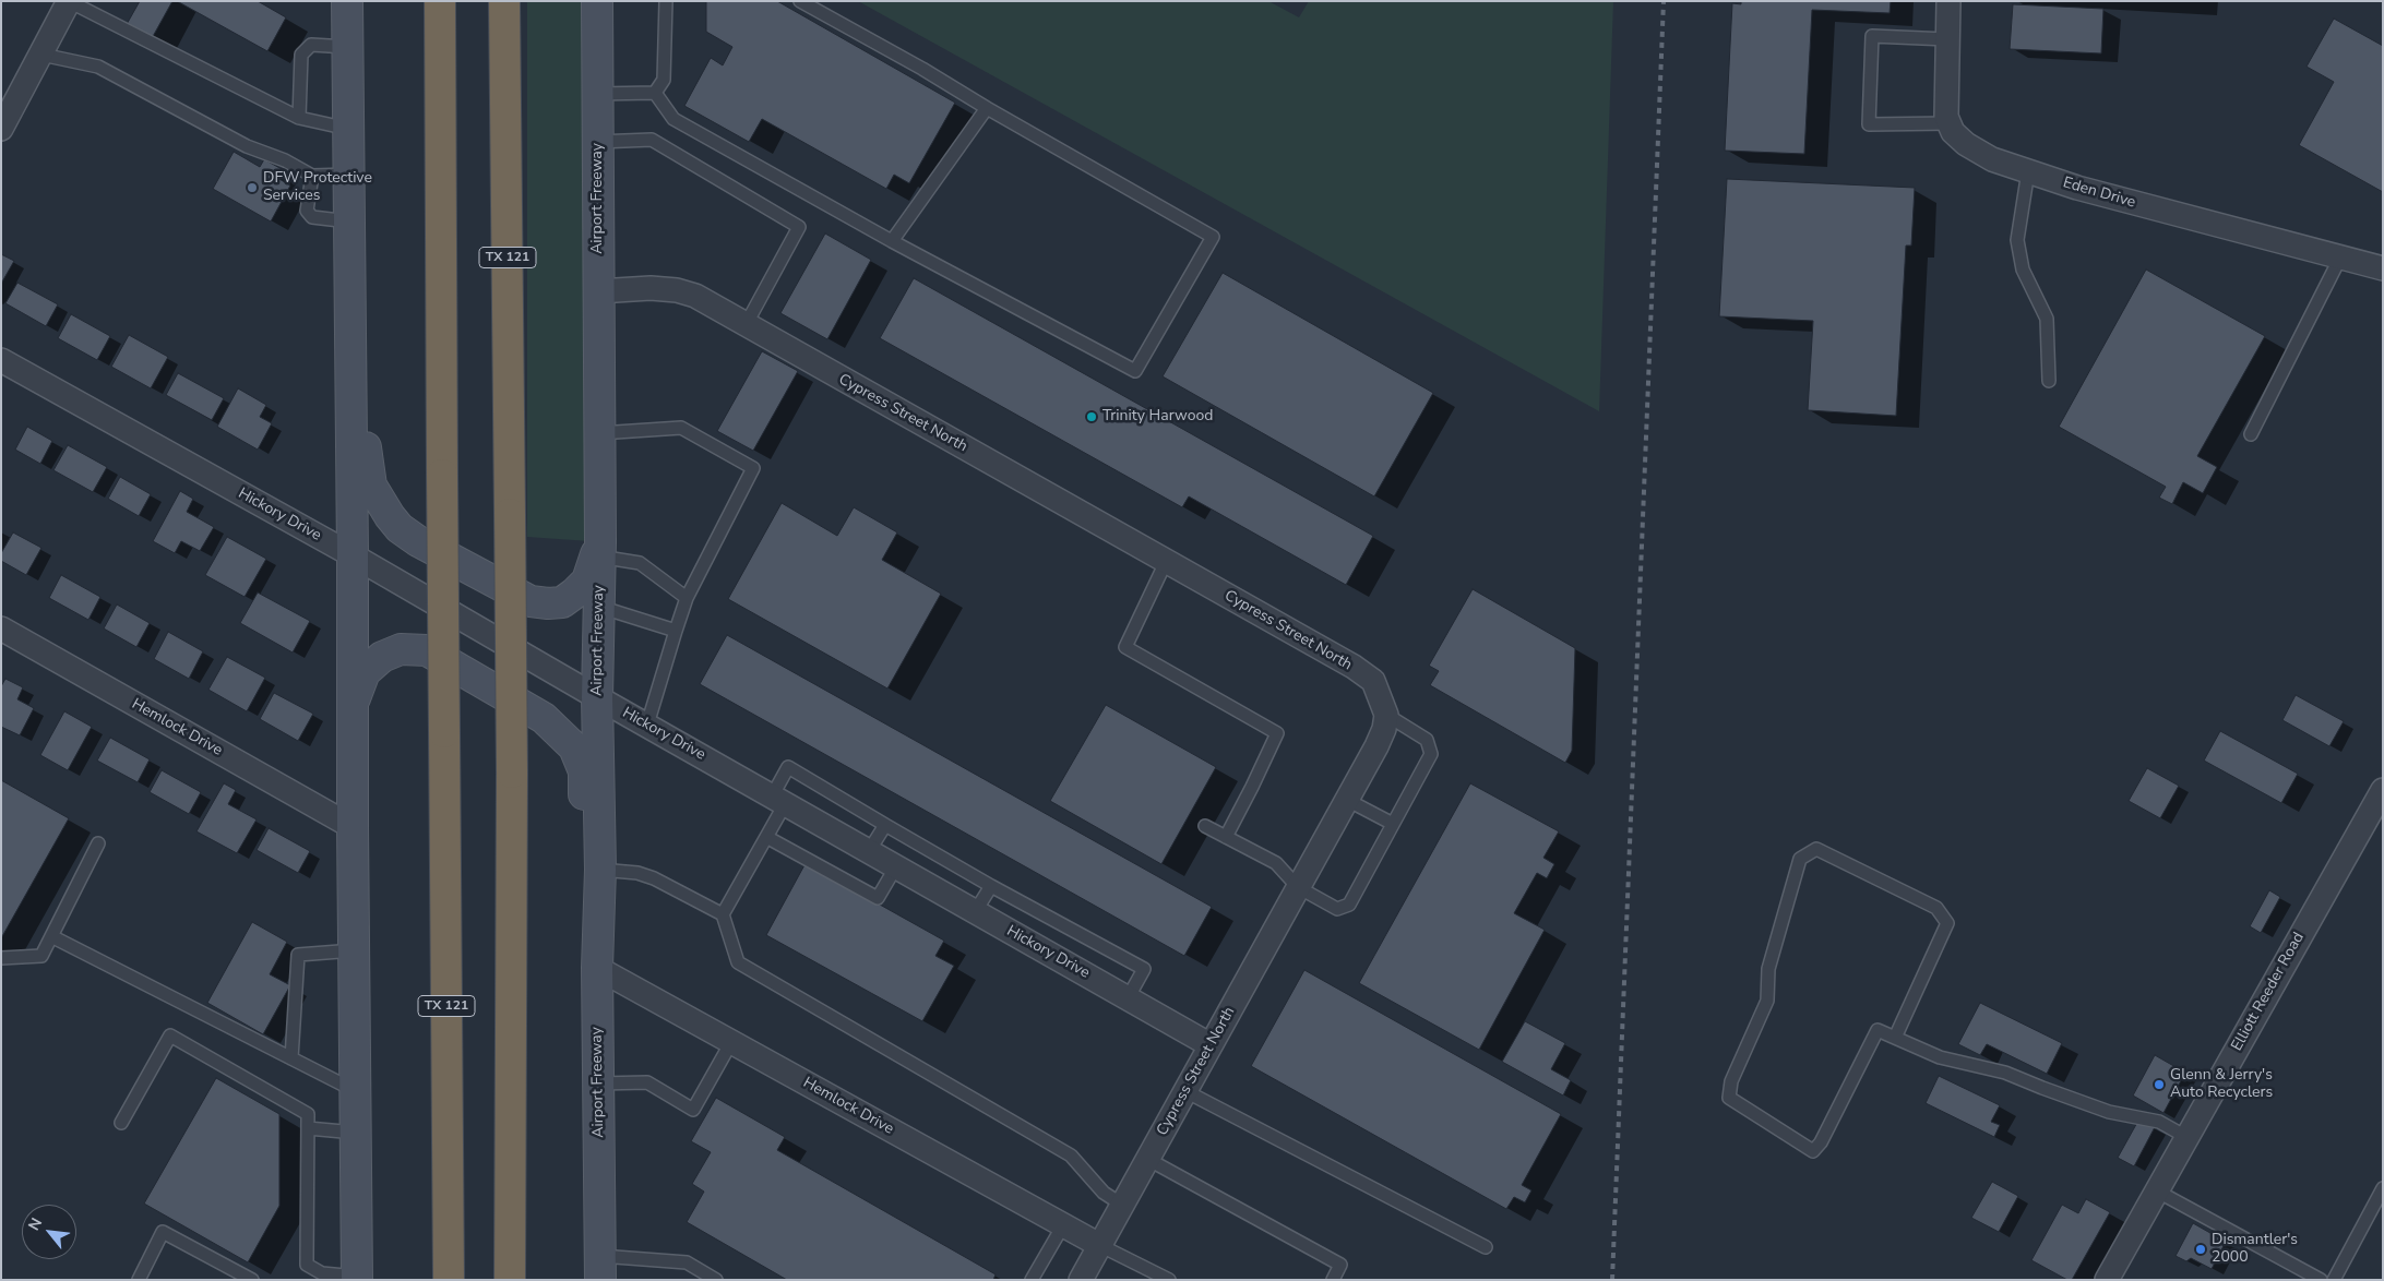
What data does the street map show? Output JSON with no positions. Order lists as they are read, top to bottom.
{
  "streets": {
    "highway": ["TX 121"],
    "main road": ["Airport Freeway"],
    "street": [
      "Eden Drive",
      "Cypress Street North",
      "Hickory Drive",
      "Hemlock Drive",
      "Elliott Reeder Road"
    ]
  },
  "crossings": [
    ["Airport Freeway", "Cypress Street North"],
    ["Airport Freeway", "Hickory Drive"],
    ["Airport Freeway", "Hemlock Drive"],
    ["Cypress Street North", "Hickory Drive"],
    ["Cypress Street North", "Hemlock Drive"]
  ],
  "places": [
    "DFW Protective Services",
    "Trinity Harwood",
    "Glenn & Jerry's Auto Recyclers",
    "Dismantler's 2000"
  ],
  "north": "top left"
}
